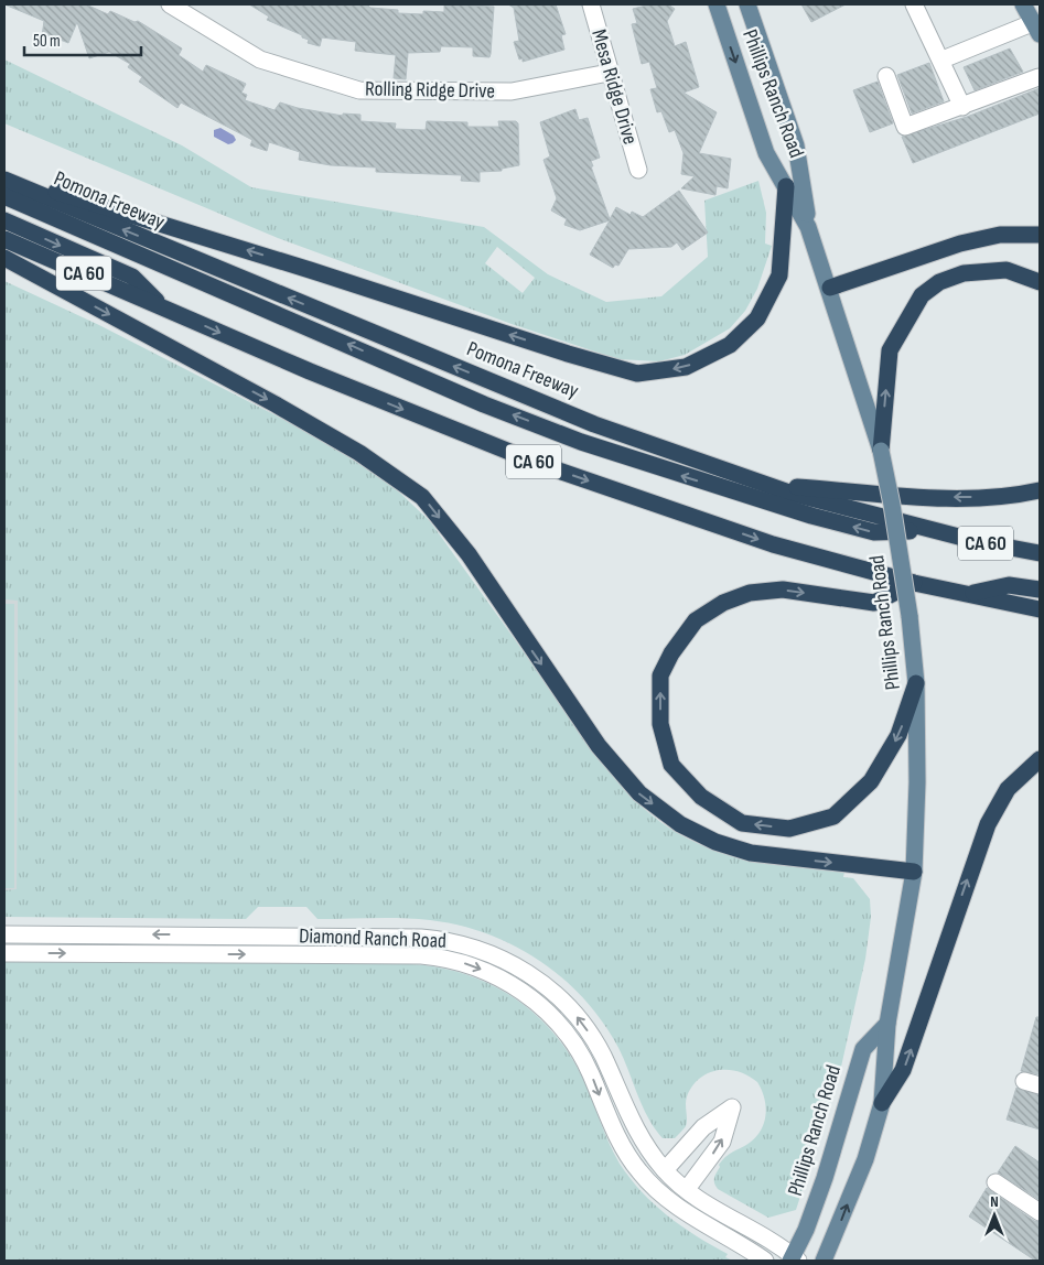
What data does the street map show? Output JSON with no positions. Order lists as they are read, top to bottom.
{
  "streets": {
    "highway": ["Pomona Freeway", "CA 60"],
    "main road": ["Phillips Ranch Road"],
    "street": ["Mesa Ridge Drive", "Rolling Ridge Drive", "Diamond Ranch Road"]
  },
  "crossings": [
    ["Mesa Ridge Drive", "Rolling Ridge Drive"],
    ["Phillips Ranch Road", "Diamond Ranch Road"]
  ],
  "scale_bar": "50 m",
  "north": "top"
}
